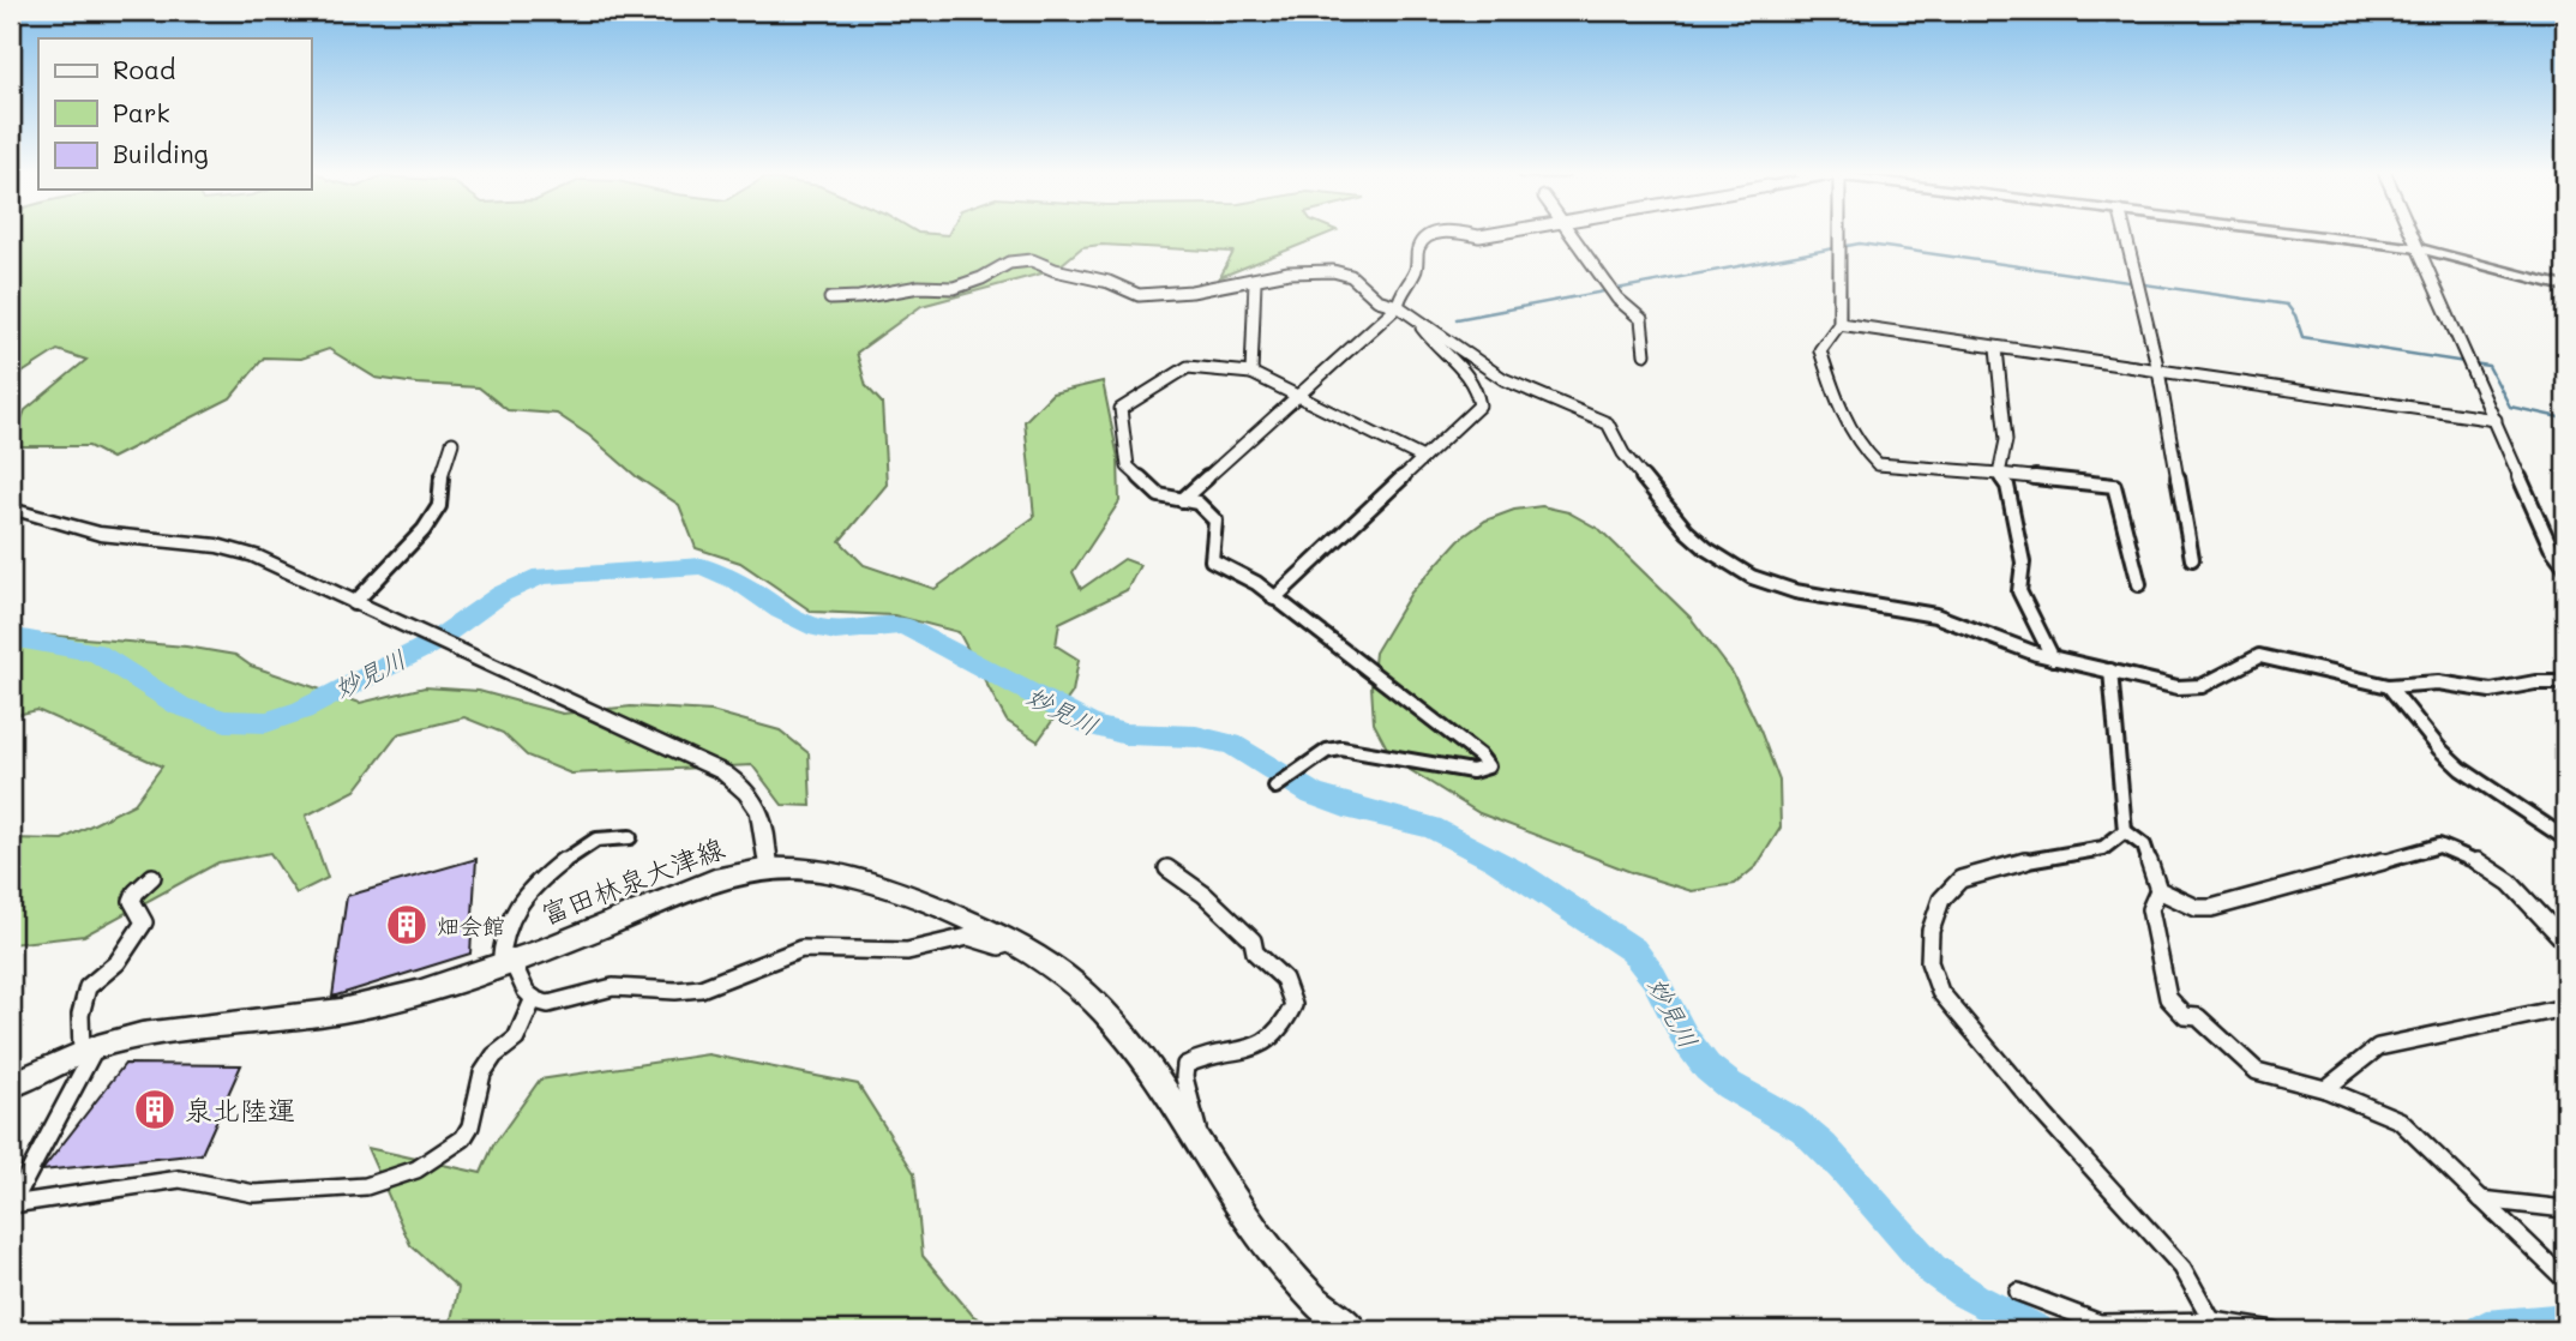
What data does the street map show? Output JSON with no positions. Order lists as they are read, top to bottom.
{
  "streets": {
    "main road": ["富田林泉大津線"]
  },
  "water": ["妙見川"],
  "places": {
    "building": ["畑会館", "泉北陸運"]
  },
  "legend": ["Road", "Park", "Building"]
}
